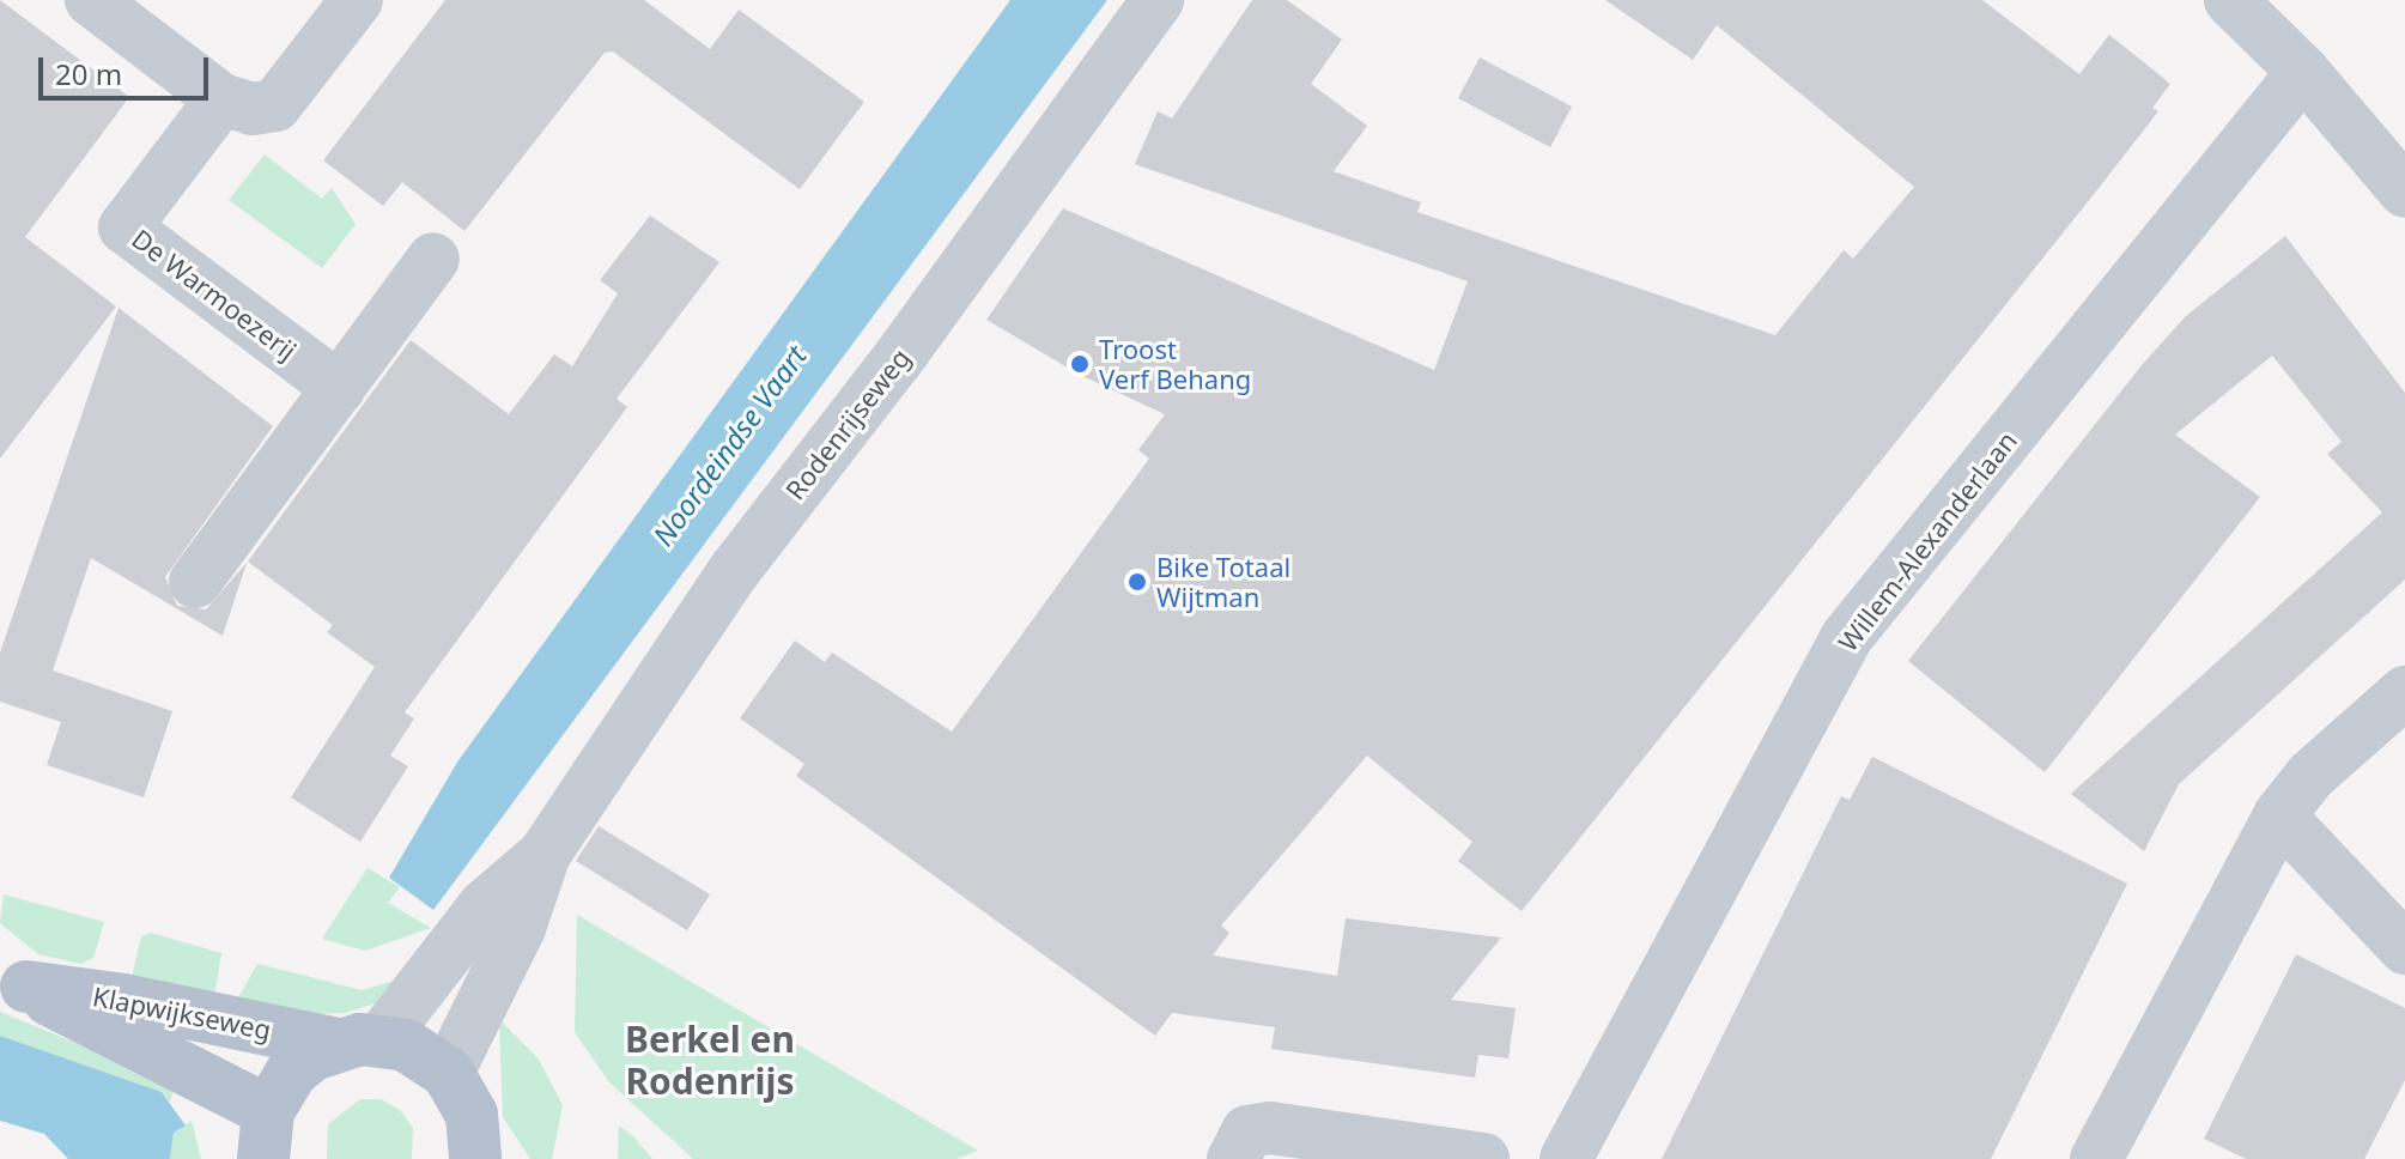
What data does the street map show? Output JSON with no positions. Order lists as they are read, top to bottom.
{
  "streets": {
    "main road": ["Klapwijkseweg"],
    "street": ["De Warmoezerij", "Rodenrijseweg", "Willem-Alexanderlaan"]
  },
  "crossings": [
    ["Rodenrijseweg", "Klapwijkseweg"]
  ],
  "districts": ["Berkel en Rodenrijs"],
  "water": ["Noordeindse Vaart"],
  "places": ["Troost Verf Behang", "Bike Totaal Wijtman"],
  "scale_bar": "20 m"
}
